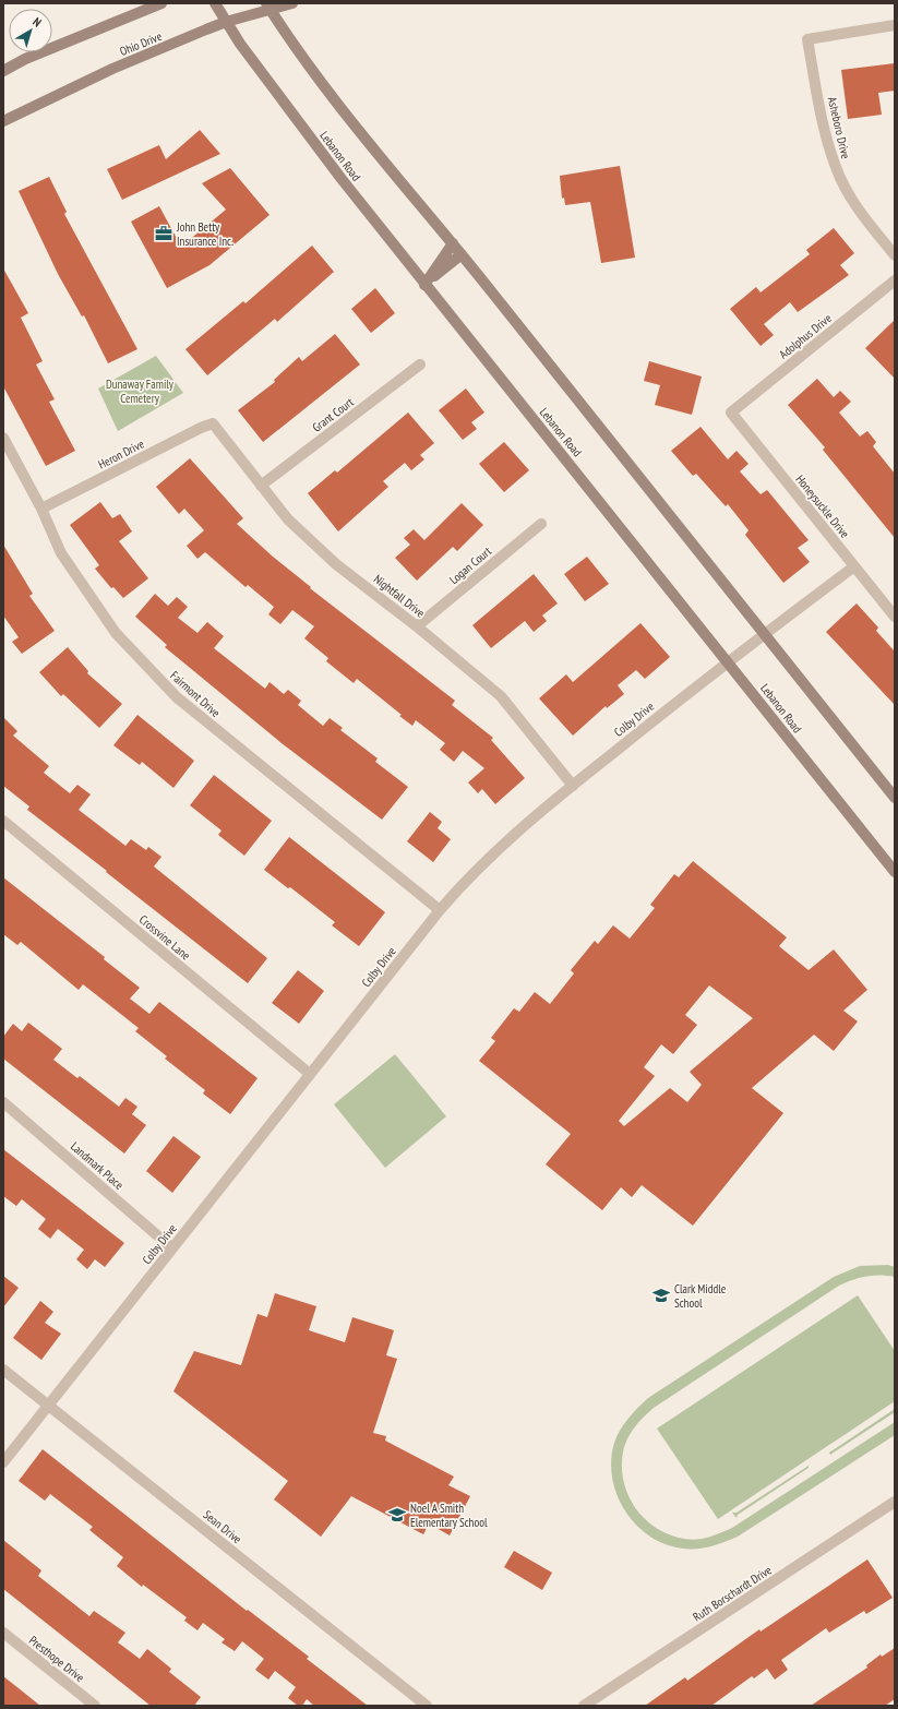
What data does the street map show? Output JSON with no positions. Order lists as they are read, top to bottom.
{
  "streets": {
    "main road": ["Ohio Drive", "Lebanon Road"],
    "street": [
      "Asheboro Drive",
      "Adolphus Drive",
      "Grant Court",
      "Heron Drive",
      "Honeysuckle Drive",
      "Logan Court",
      "Nightfall Drive",
      "Fairmont Drive",
      "Colby Drive",
      "Crossvine Lane",
      "Landmark Place",
      "Sean Drive",
      "Ruth Borschardt Drive",
      "Presthope Drive"
    ]
  },
  "crossings": [
    ["Ohio Drive", "Lebanon Road"],
    ["Lebanon Road", "Colby Drive"],
    ["Adolphus Drive", "Honeysuckle Drive"],
    ["Grant Court", "Nightfall Drive"],
    ["Heron Drive", "Nightfall Drive"],
    ["Heron Drive", "Fairmont Drive"],
    ["Honeysuckle Drive", "Colby Drive"],
    ["Logan Court", "Nightfall Drive"],
    ["Nightfall Drive", "Colby Drive"],
    ["Fairmont Drive", "Colby Drive"],
    ["Colby Drive", "Crossvine Lane"],
    ["Colby Drive", "Landmark Place"],
    ["Colby Drive", "Sean Drive"]
  ],
  "parks": ["Dunaway Family Cemetery"],
  "places": {
    "office": ["John Betty Insurance Inc."],
    "school or university": ["Clark Middle School", "Noel A Smith Elementary School"]
  },
  "north": "top right"
}
